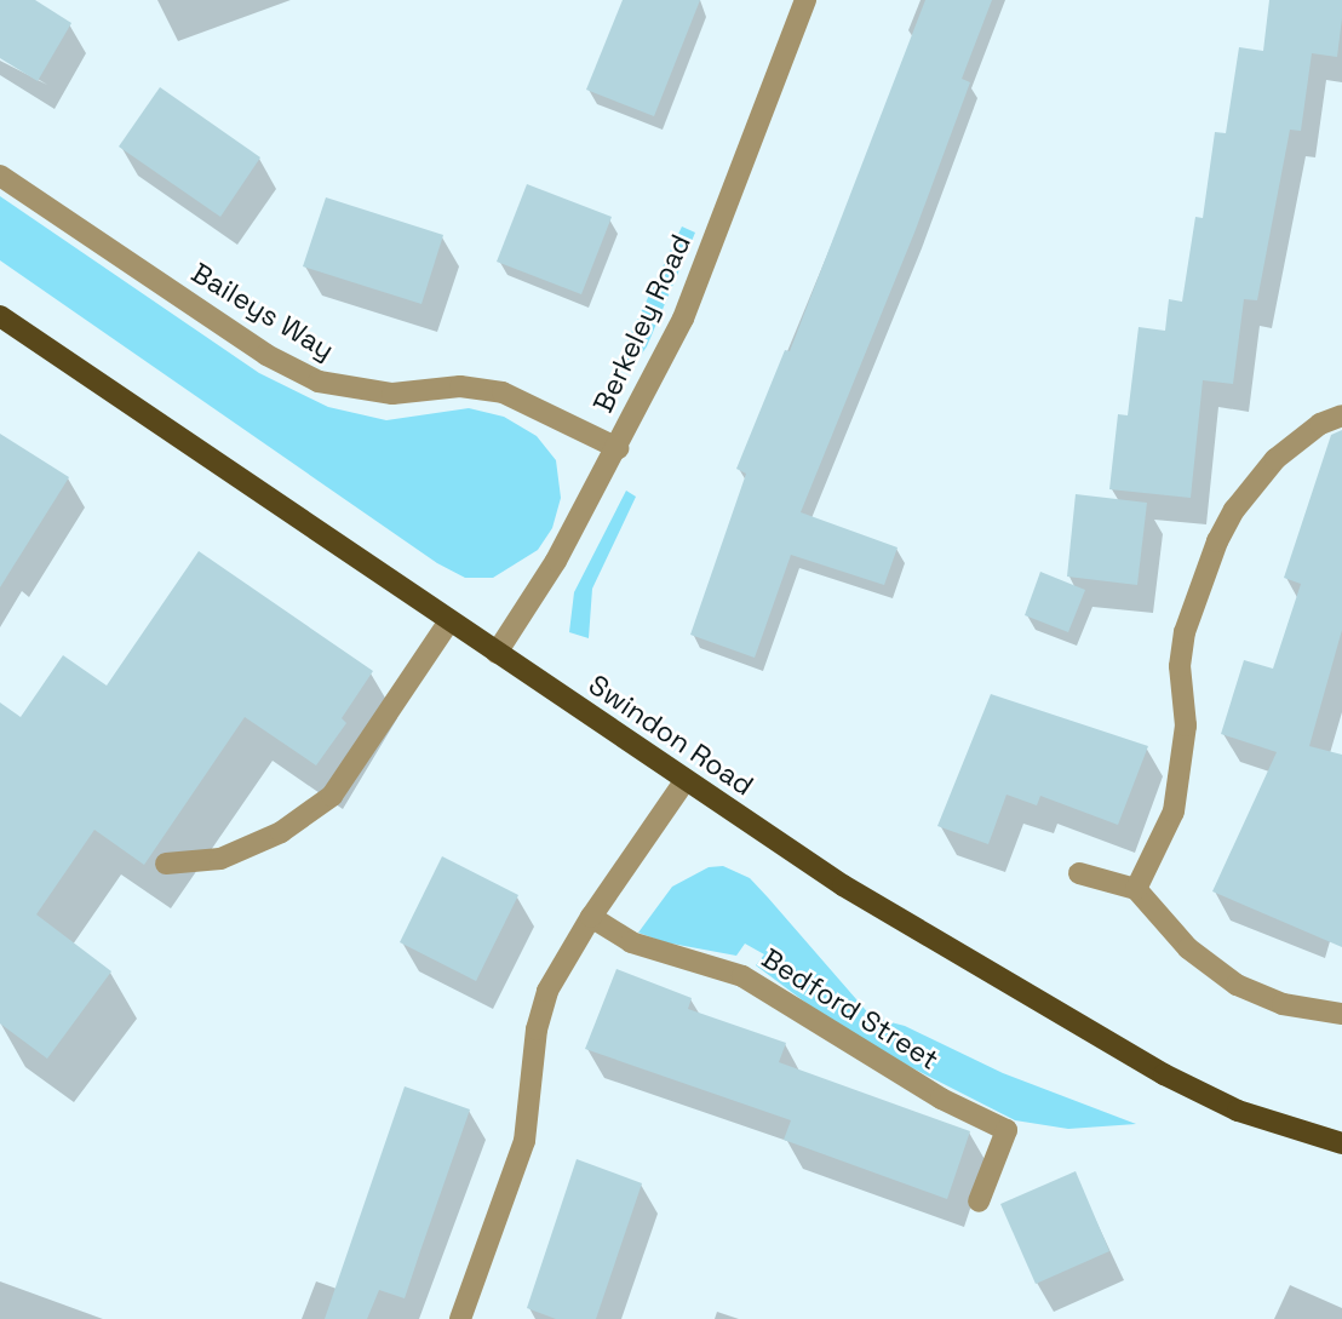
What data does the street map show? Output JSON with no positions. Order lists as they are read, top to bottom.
{
  "streets": {
    "main road": ["Swindon Road"],
    "street": ["Baileys Way", "Berkeley Road", "Bedford Street"]
  },
  "crossings": [
    ["Baileys Way", "Berkeley Road"],
    ["Berkeley Road", "Swindon Road"]
  ]
}
